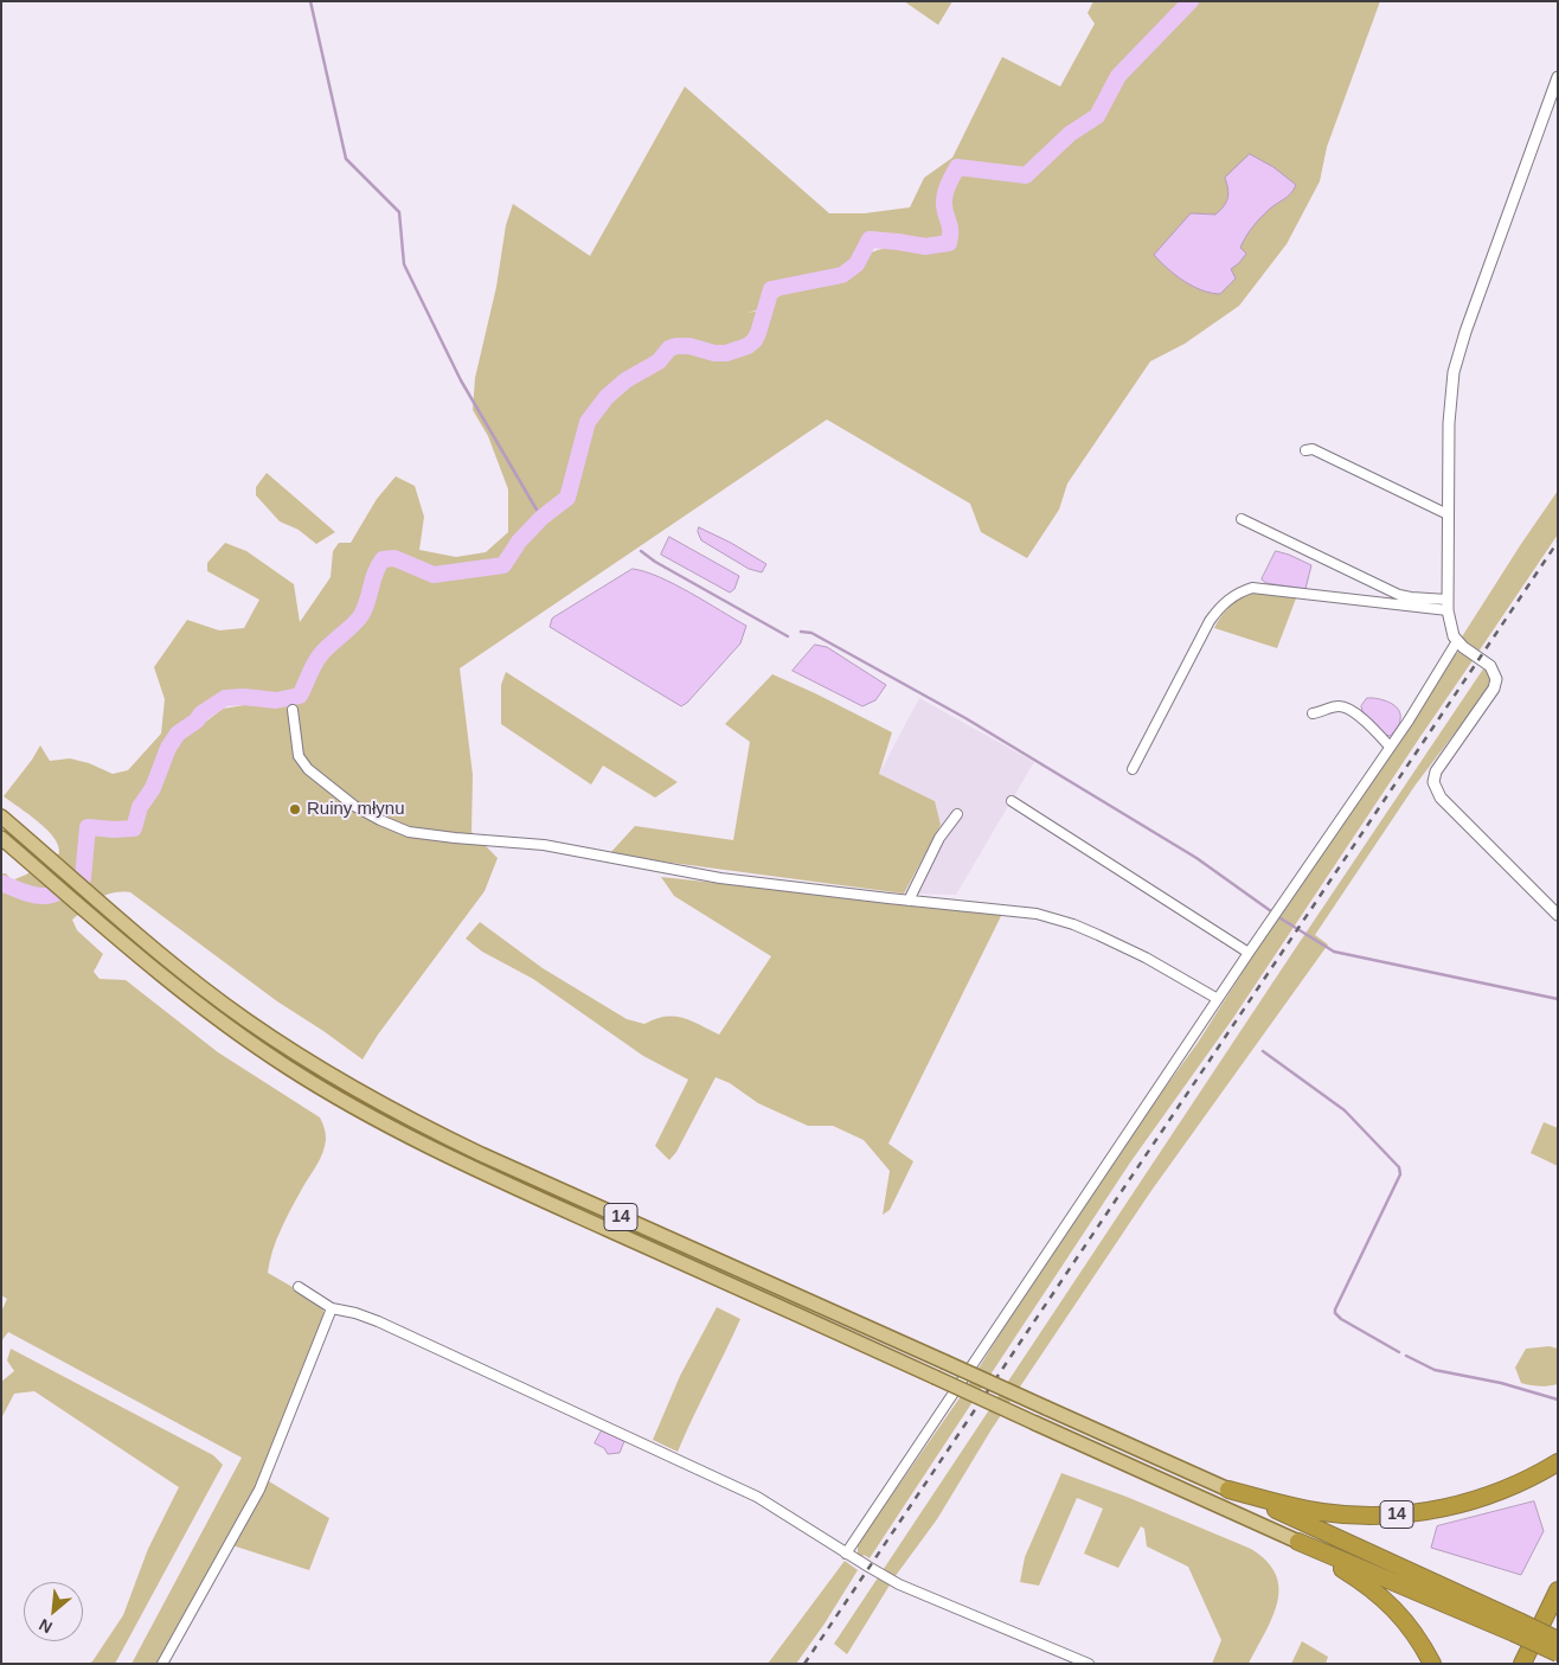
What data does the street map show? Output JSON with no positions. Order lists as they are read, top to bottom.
{
  "streets": {
    "highway": ["14"]
  },
  "places": ["Ruiny młynu"],
  "north": "bottom left"
}
